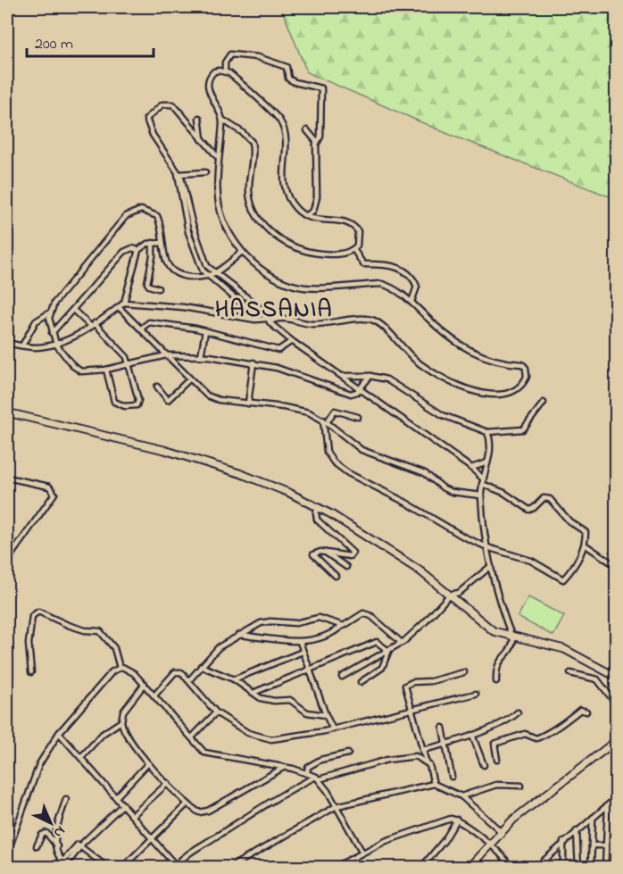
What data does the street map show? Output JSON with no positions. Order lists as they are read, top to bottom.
{
  "districts": ["HASSANIA"],
  "scale_bar": "200 m",
  "north": "bottom right"
}
